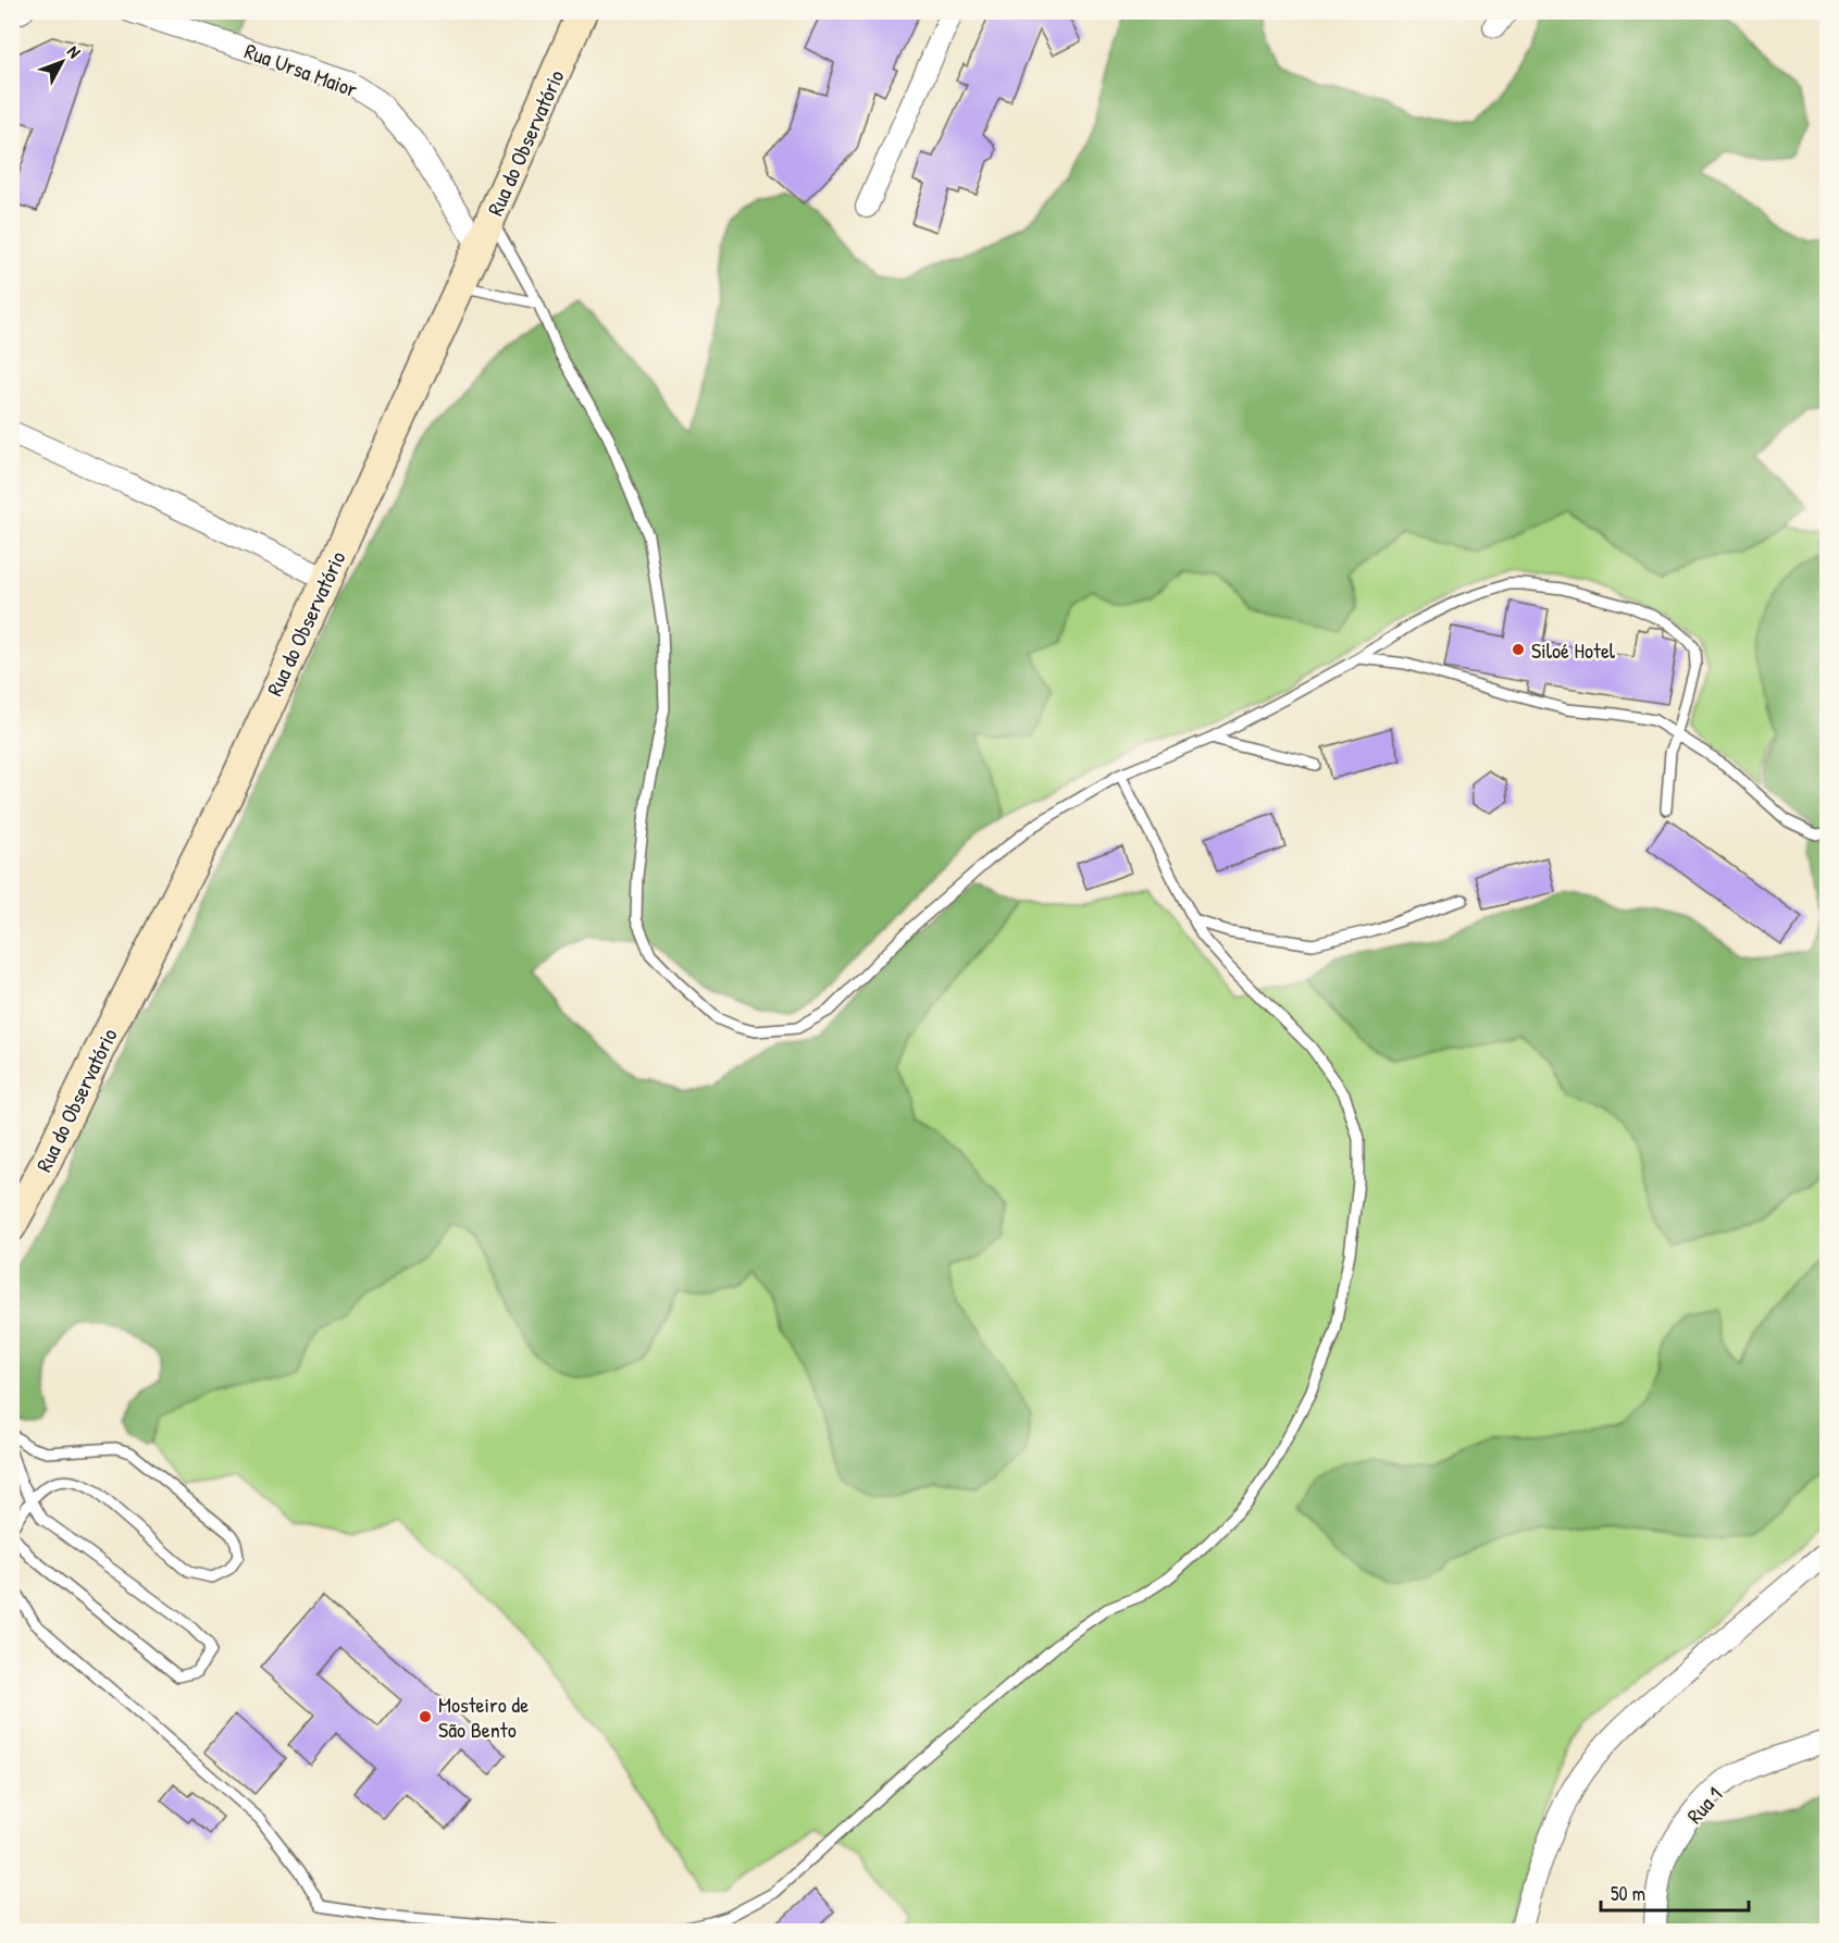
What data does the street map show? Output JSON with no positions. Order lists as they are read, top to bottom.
{
  "streets": {
    "street": ["Rua Ursa Maior", "Rua do Observatório", "Rua 1"]
  },
  "crossings": [
    ["Rua Ursa Maior", "Rua do Observatório"]
  ],
  "places": ["Siloé Hotel", "Mosteiro de São Bento"],
  "scale_bar": "50 m",
  "north": "top right"
}
